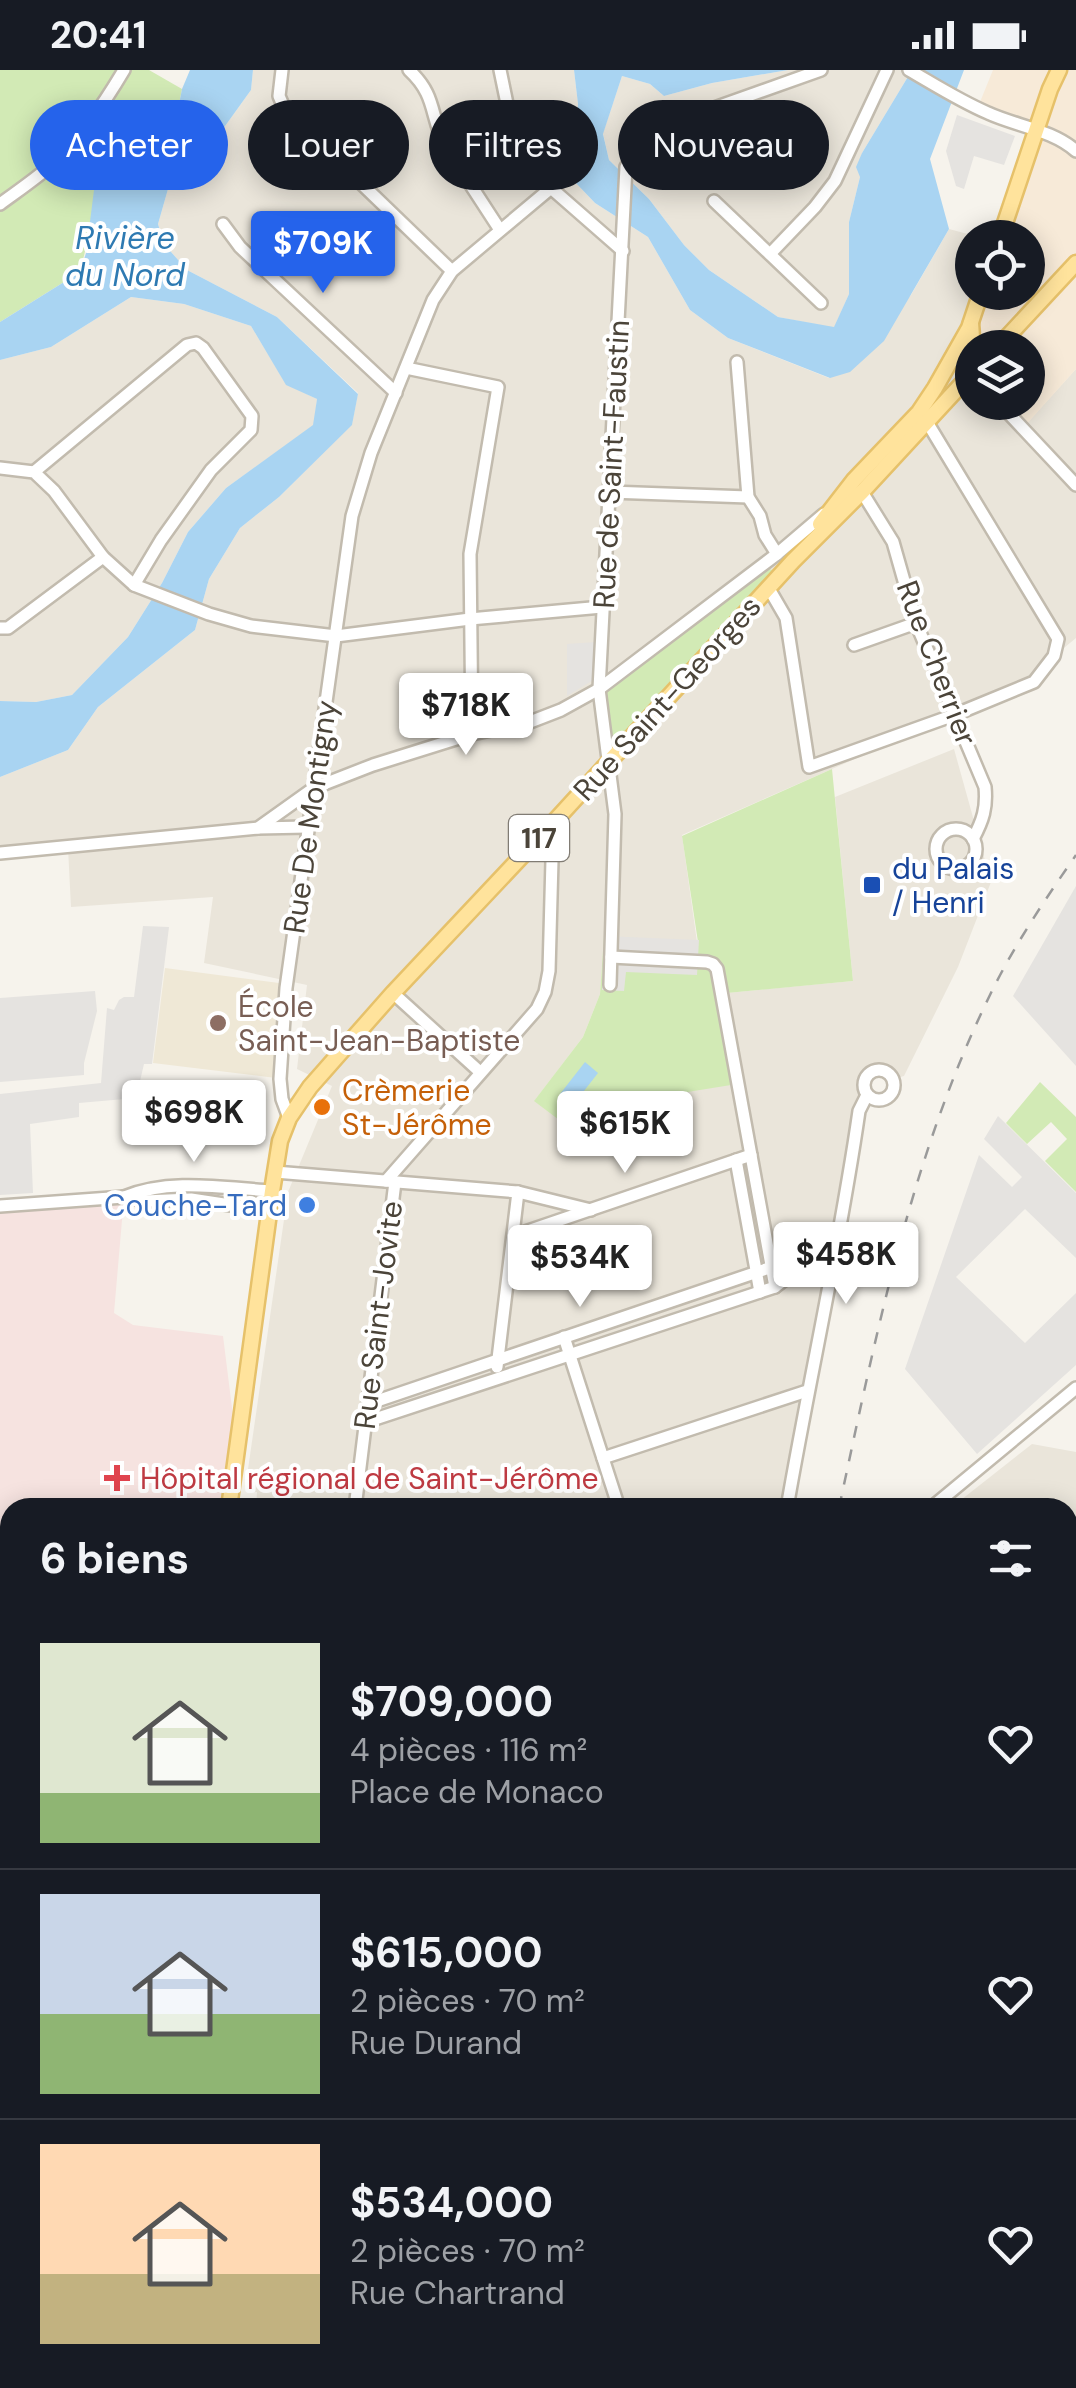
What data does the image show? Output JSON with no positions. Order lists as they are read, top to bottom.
{
  "streets": {
    "main road": ["Rue Saint-Georges", "Rue De Montigny", "117"],
    "street": ["Rue de Saint-Faustin", "Rue Cherrier", "Rue Saint-Jovite"]
  },
  "crossings": [
    ["Rue de Saint-Faustin", "Rue Saint-Georges"],
    ["Rue Cherrier", "Rue Saint-Georges"],
    ["Rue Saint-Georges", "Rue De Montigny"],
    ["Rue Saint-Georges", "117"],
    ["Rue Saint-Georges", "Rue Saint-Jovite"]
  ],
  "water": ["Rivière du Nord"],
  "places": {
    "transit": ["du Palais / Henri"],
    "other": ["École Saint-Jean-Baptiste", "Crèmerie St-Jérôme", "Couche-Tard"],
    "health": ["Hôpital régional de Saint-Jérôme"]
  },
  "page": {
    "status": "20:41",
    "chip": [
      "Acheter",
      "Louer",
      "Filtres",
      "Nouveau"
    ],
    "price": [
      "$709K",
      "$718K",
      "$698K",
      "$615K",
      "$458K",
      "$534K"
    ],
    "heading": "6 biens",
    "list": [
      {
        "name": "$709,000",
        "note": "4 pièces · 116 m² · Place de Monaco"
      },
      {
        "name": "$615,000",
        "note": "2 pièces · 70 m² · Rue Durand"
      },
      {
        "name": "$534,000",
        "note": "2 pièces · 70 m² · Rue Chartrand"
      }
    ]
  }
}
